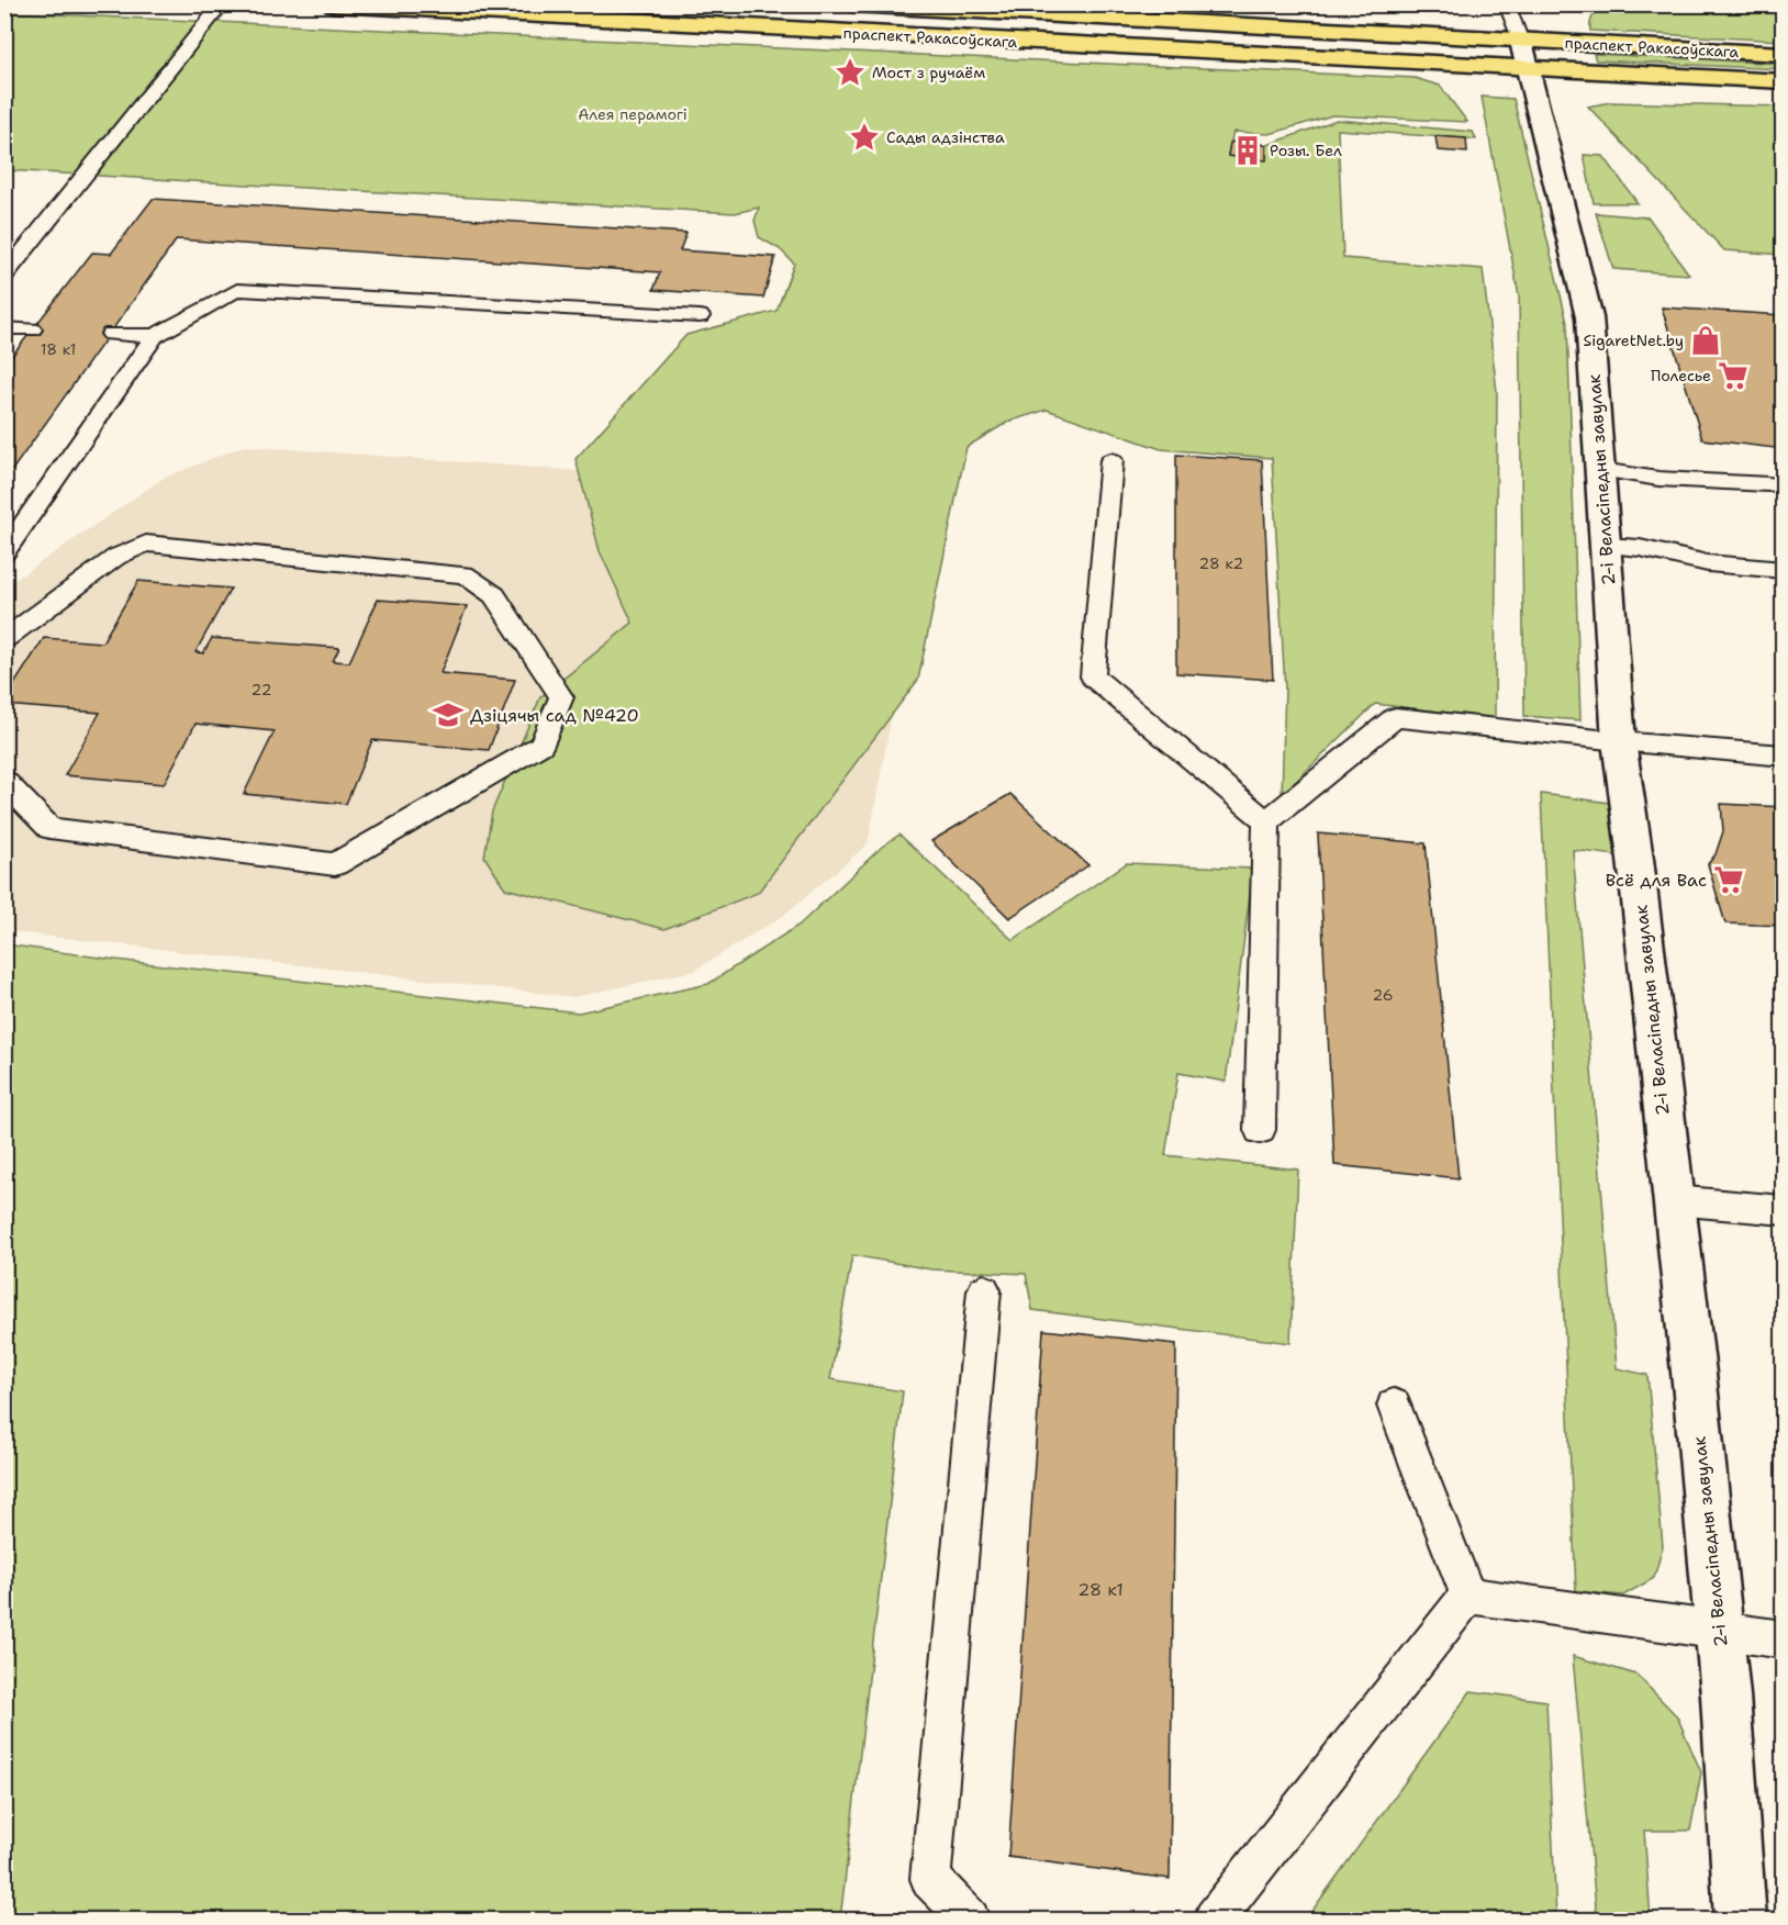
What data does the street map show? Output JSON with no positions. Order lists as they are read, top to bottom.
{
  "streets": {
    "main road": ["праспект Ракасоўскага"],
    "street": ["2-і Веласіпедны завулак"]
  },
  "crossings": [
    ["праспект Ракасоўскага", "2-і Веласіпедны завулак"]
  ],
  "parks": ["Алея перамогі"],
  "places": {
    "place": ["Мост з ручаём", "Сады адзінства"],
    "building": ["Розы. Бел"],
    "shop": ["SigaretNet.by"],
    "supermarket": ["Полесье", "Всё для Вас"],
    "school or university": ["Дзіцячы сад №420"]
  },
  "house_numbers": [
    "18 к1",
    "28 к2",
    "22",
    "26",
    "28 к1"
  ]
}
